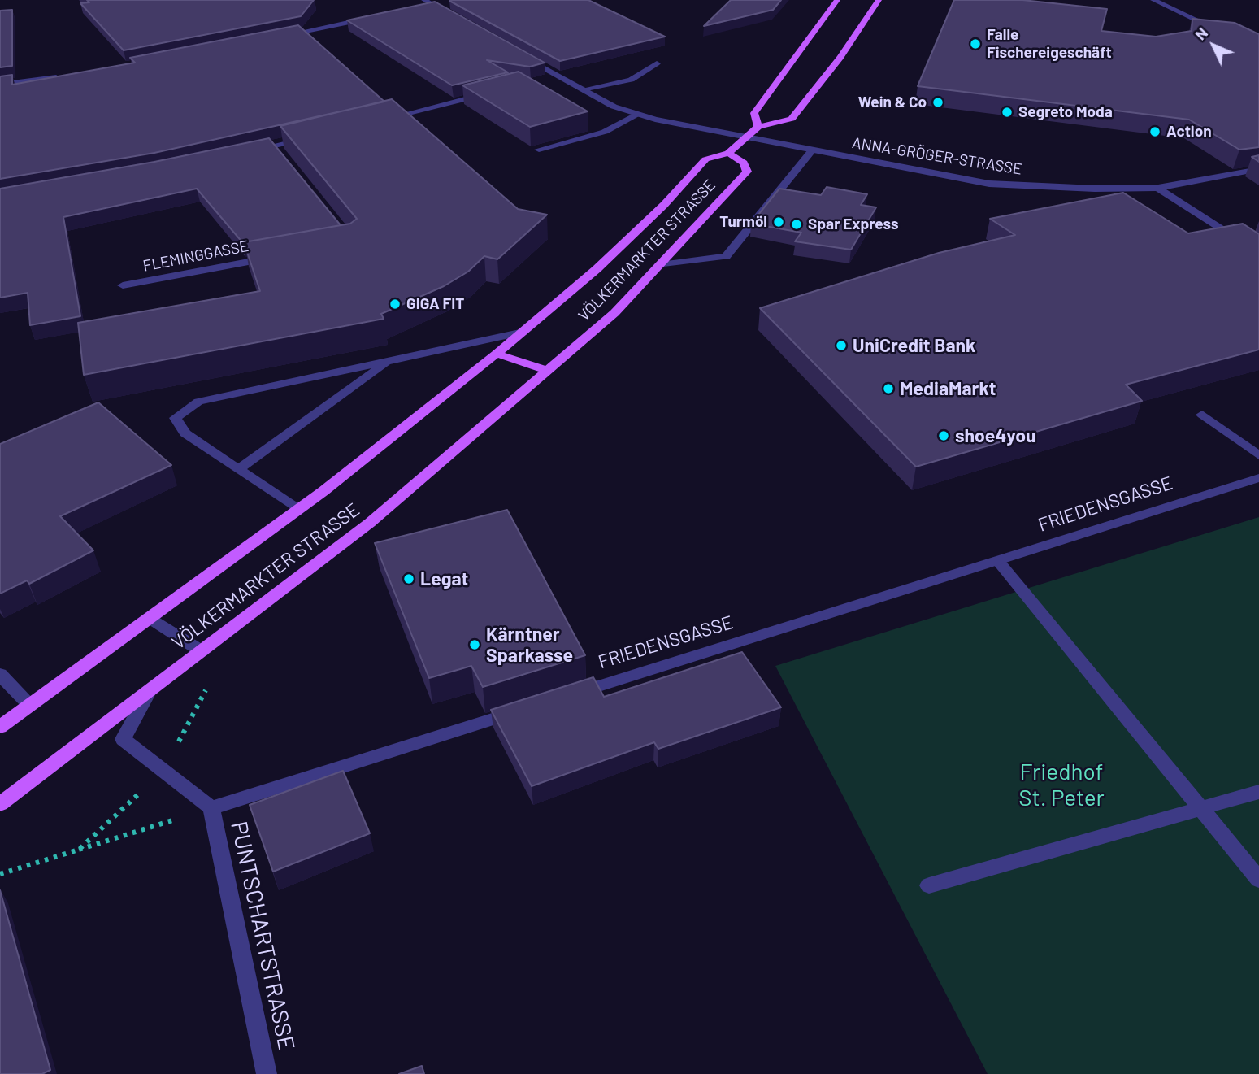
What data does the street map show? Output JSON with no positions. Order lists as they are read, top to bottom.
{
  "streets": {
    "main road": ["VÖLKERMARKTER STRASSE"],
    "street": [
      "ANNA-GRÖGER-STRASSE",
      "FLEMINGGASSE",
      "FRIEDENSGASSE",
      "PUNTSCHARTSTRASSE"
    ]
  },
  "crossings": [
    ["ANNA-GRÖGER-STRASSE", "VÖLKERMARKTER STRASSE"]
  ],
  "parks": ["Friedhof St. Peter"],
  "places": [
    "Falle Fischereigeschäft",
    "Wein & Co",
    "Segreto Moda",
    "Action",
    "Turmöl",
    "Spar Express",
    "GIGA FIT",
    "UniCredit Bank",
    "MediaMarkt",
    "shoe4you",
    "Legat",
    "Kärntner Sparkasse"
  ],
  "north": "top left"
}
